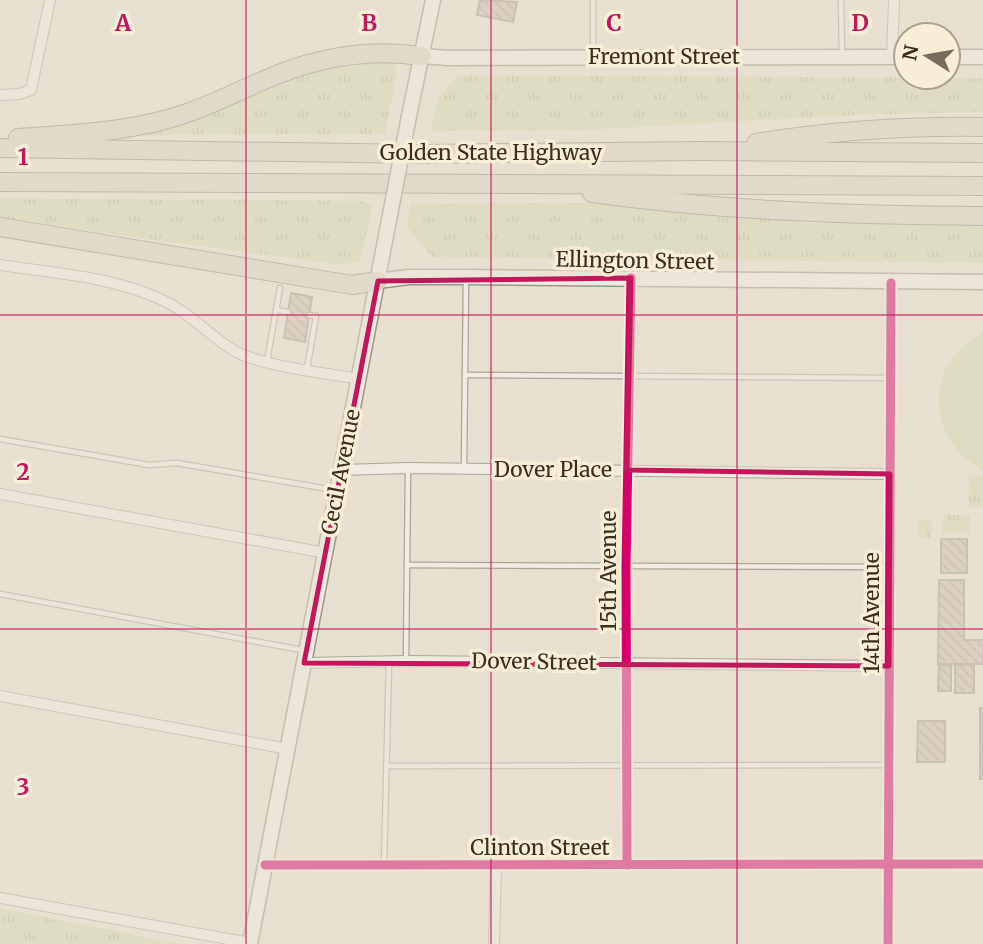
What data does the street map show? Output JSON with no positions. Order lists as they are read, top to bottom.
{
  "streets": {
    "highway": ["Golden State Highway"],
    "main road": ["Fremont Street", "Ellington Street", "Cecil Avenue"],
    "street": [
      "Dover Place",
      "15th Avenue",
      "14th Avenue",
      "Dover Street",
      "Clinton Street"
    ]
  },
  "crossings": [
    ["Fremont Street", "Cecil Avenue"],
    ["Ellington Street", "Cecil Avenue"],
    ["Ellington Street", "15th Avenue"],
    ["Ellington Street", "14th Avenue"],
    ["Dover Place", "Cecil Avenue"],
    ["Dover Place", "15th Avenue"],
    ["Dover Place", "14th Avenue"],
    ["Cecil Avenue", "Dover Street"],
    ["Cecil Avenue", "Clinton Street"],
    ["15th Avenue", "Dover Street"],
    ["15th Avenue", "Clinton Street"],
    ["14th Avenue", "Dover Street"],
    ["14th Avenue", "Clinton Street"]
  ],
  "north": "left",
  "grid": {
    "columns": [
      "A",
      "B",
      "C",
      "D"
    ],
    "rows": ["1", "2", "3"]
  }
}
